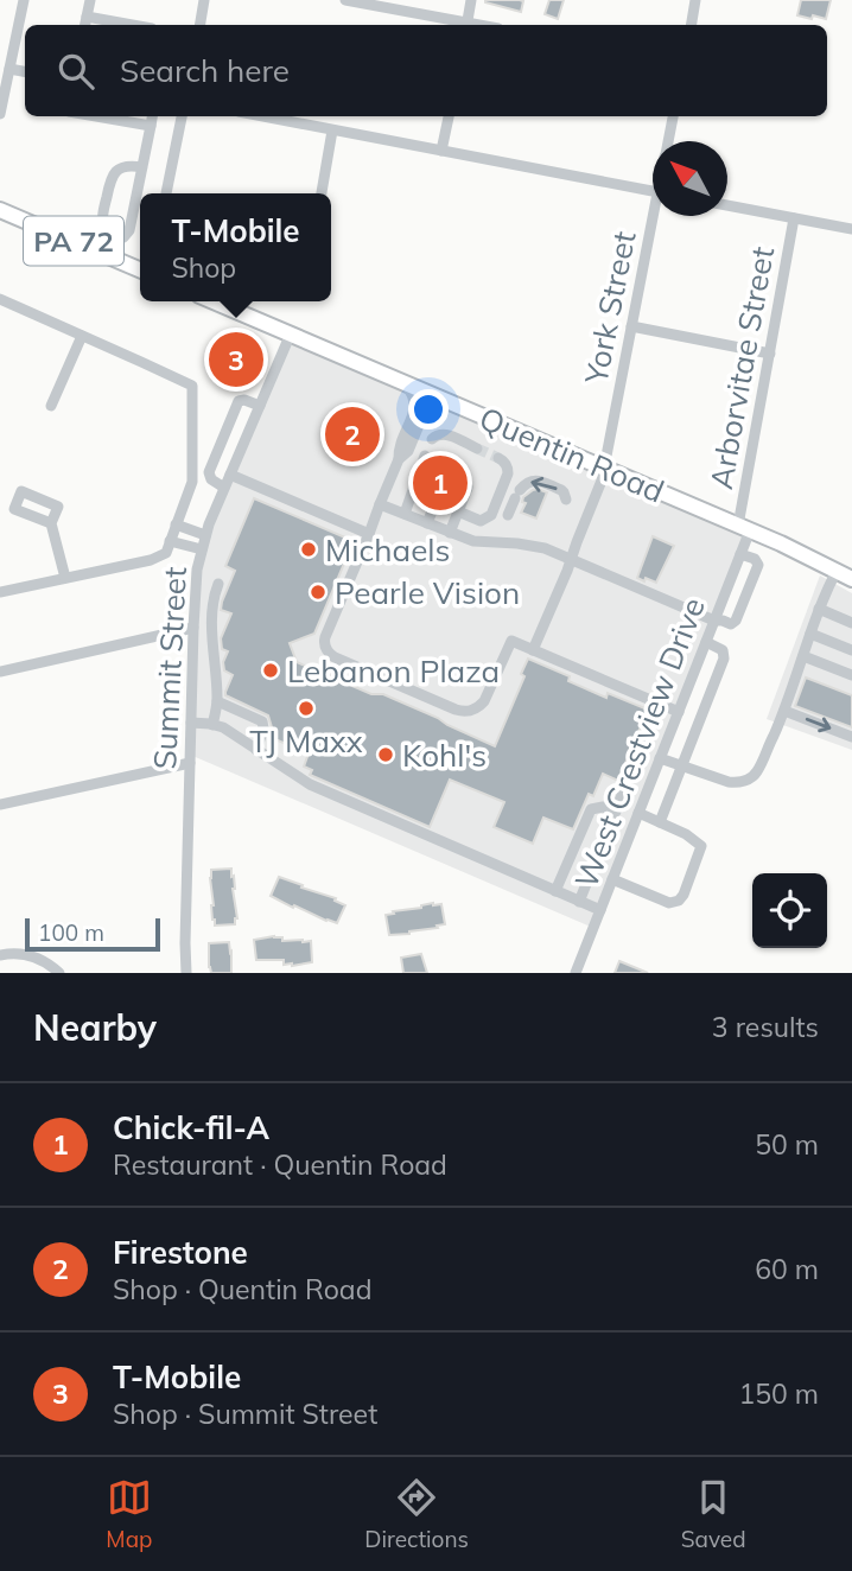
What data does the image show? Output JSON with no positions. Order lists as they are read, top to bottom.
{
  "streets": {
    "highway": ["PA 72", "Quentin Road"],
    "street": [
      "York Street",
      "Arborvitae Street",
      "Summit Street",
      "West Crestview Drive"
    ]
  },
  "crossings": [
    ["York Street", "Quentin Road"],
    ["Arborvitae Street", "Quentin Road"],
    ["Arborvitae Street", "West Crestview Drive"],
    ["Quentin Road", "Summit Street"],
    ["Quentin Road", "West Crestview Drive"]
  ],
  "places": [
    "Michaels",
    "Pearle Vision",
    "Lebanon Plaza",
    "TJ Maxx",
    "Kohl's"
  ],
  "scale_bar": "100 m",
  "north": "top left",
  "page": {
    "search": "Search here",
    "popup": ["T-Mobile", "Shop"],
    "pins": ["3", "2", "1"],
    "scale": "100 m",
    "heading": ["Nearby", "3 results"],
    "list": [
      {
        "mark": "1",
        "name": "Chick-fil-A",
        "note": "Restaurant · Quentin Road",
        "value": "50 m"
      },
      {
        "mark": "2",
        "name": "Firestone",
        "note": "Shop · Quentin Road",
        "value": "60 m"
      },
      {
        "mark": "3",
        "name": "T-Mobile",
        "note": "Shop · Summit Street",
        "value": "150 m"
      }
    ],
    "nav": ["Map", "Directions", "Saved"]
  }
}
